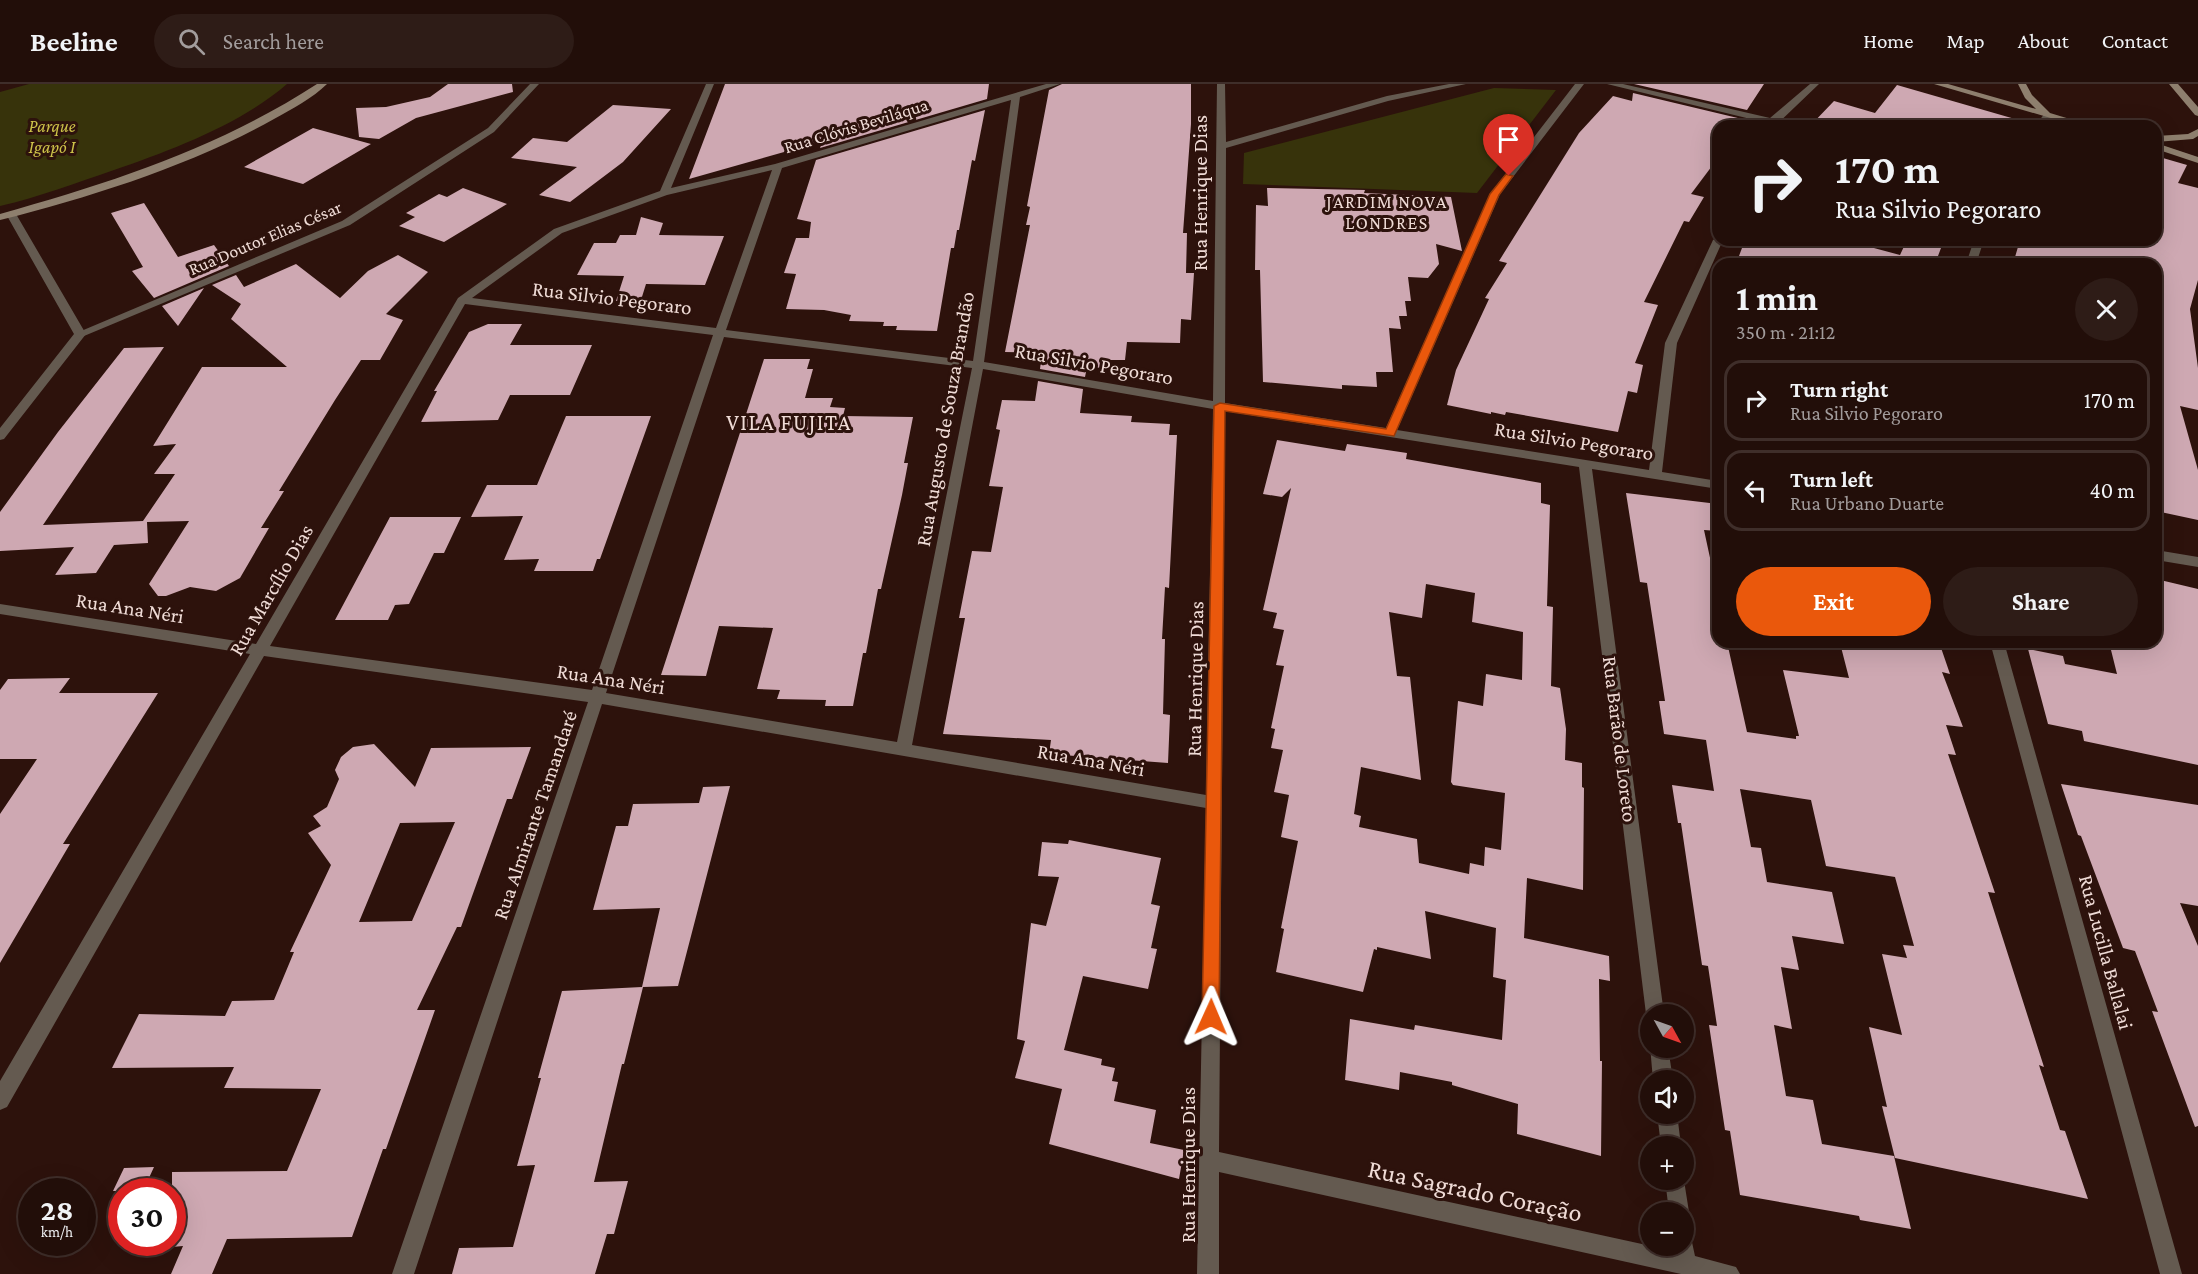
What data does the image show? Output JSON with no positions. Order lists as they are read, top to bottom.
{
  "streets": {
    "street": [
      "Rua Clóvis Beviláqua",
      "Rua Henrique Dias",
      "Rua Doutor Elias César",
      "Rua Silvio Pegoraro",
      "Rua Augusto de Souza Brandão",
      "Rua Marcílio Dias",
      "Rua Ana Néri",
      "Rua Barão de Loreto",
      "Rua Almirante Tamandaré",
      "Rua Lucilla Ballalai",
      "Rua Sagrado Coração"
    ]
  },
  "crossings": [
    ["Rua Clóvis Beviláqua", "Rua Augusto de Souza Brandão"],
    ["Rua Clóvis Beviláqua", "Rua Marcílio Dias"],
    ["Rua Clóvis Beviláqua", "Rua Almirante Tamandaré"],
    ["Rua Henrique Dias", "Rua Silvio Pegoraro"],
    ["Rua Henrique Dias", "Rua Ana Néri"],
    ["Rua Henrique Dias", "Rua Sagrado Coração"],
    ["Rua Silvio Pegoraro", "Rua Augusto de Souza Brandão"],
    ["Rua Silvio Pegoraro", "Rua Marcílio Dias"],
    ["Rua Silvio Pegoraro", "Rua Barão de Loreto"],
    ["Rua Silvio Pegoraro", "Rua Almirante Tamandaré"],
    ["Rua Augusto de Souza Brandão", "Rua Ana Néri"],
    ["Rua Marcílio Dias", "Rua Ana Néri"],
    ["Rua Ana Néri", "Rua Almirante Tamandaré"]
  ],
  "districts": ["JARDIM NOVA LONDRES", "VILA FUJITA"],
  "parks": ["Parque Igapó I"],
  "north": "bottom right",
  "page": {
    "header": "Beeline",
    "search": "Search here",
    "nav": [
      "Home",
      "Map",
      "About",
      "Contact"
    ],
    "turn": ["170 m", "Rua Silvio Pegoraro"],
    "heading": ["1 min", "350 m · 21:12"],
    "list": [
      {
        "name": "Turn right",
        "note": "Rua Silvio Pegoraro",
        "value": "170 m"
      },
      {
        "name": "Turn left",
        "note": "Rua Urbano Duarte",
        "value": "40 m"
      }
    ],
    "buttons": ["Exit", "Share"],
    "map_buttons": ["+", "−"],
    "speed": "28 km/h",
    "limit": "30"
  }
}
